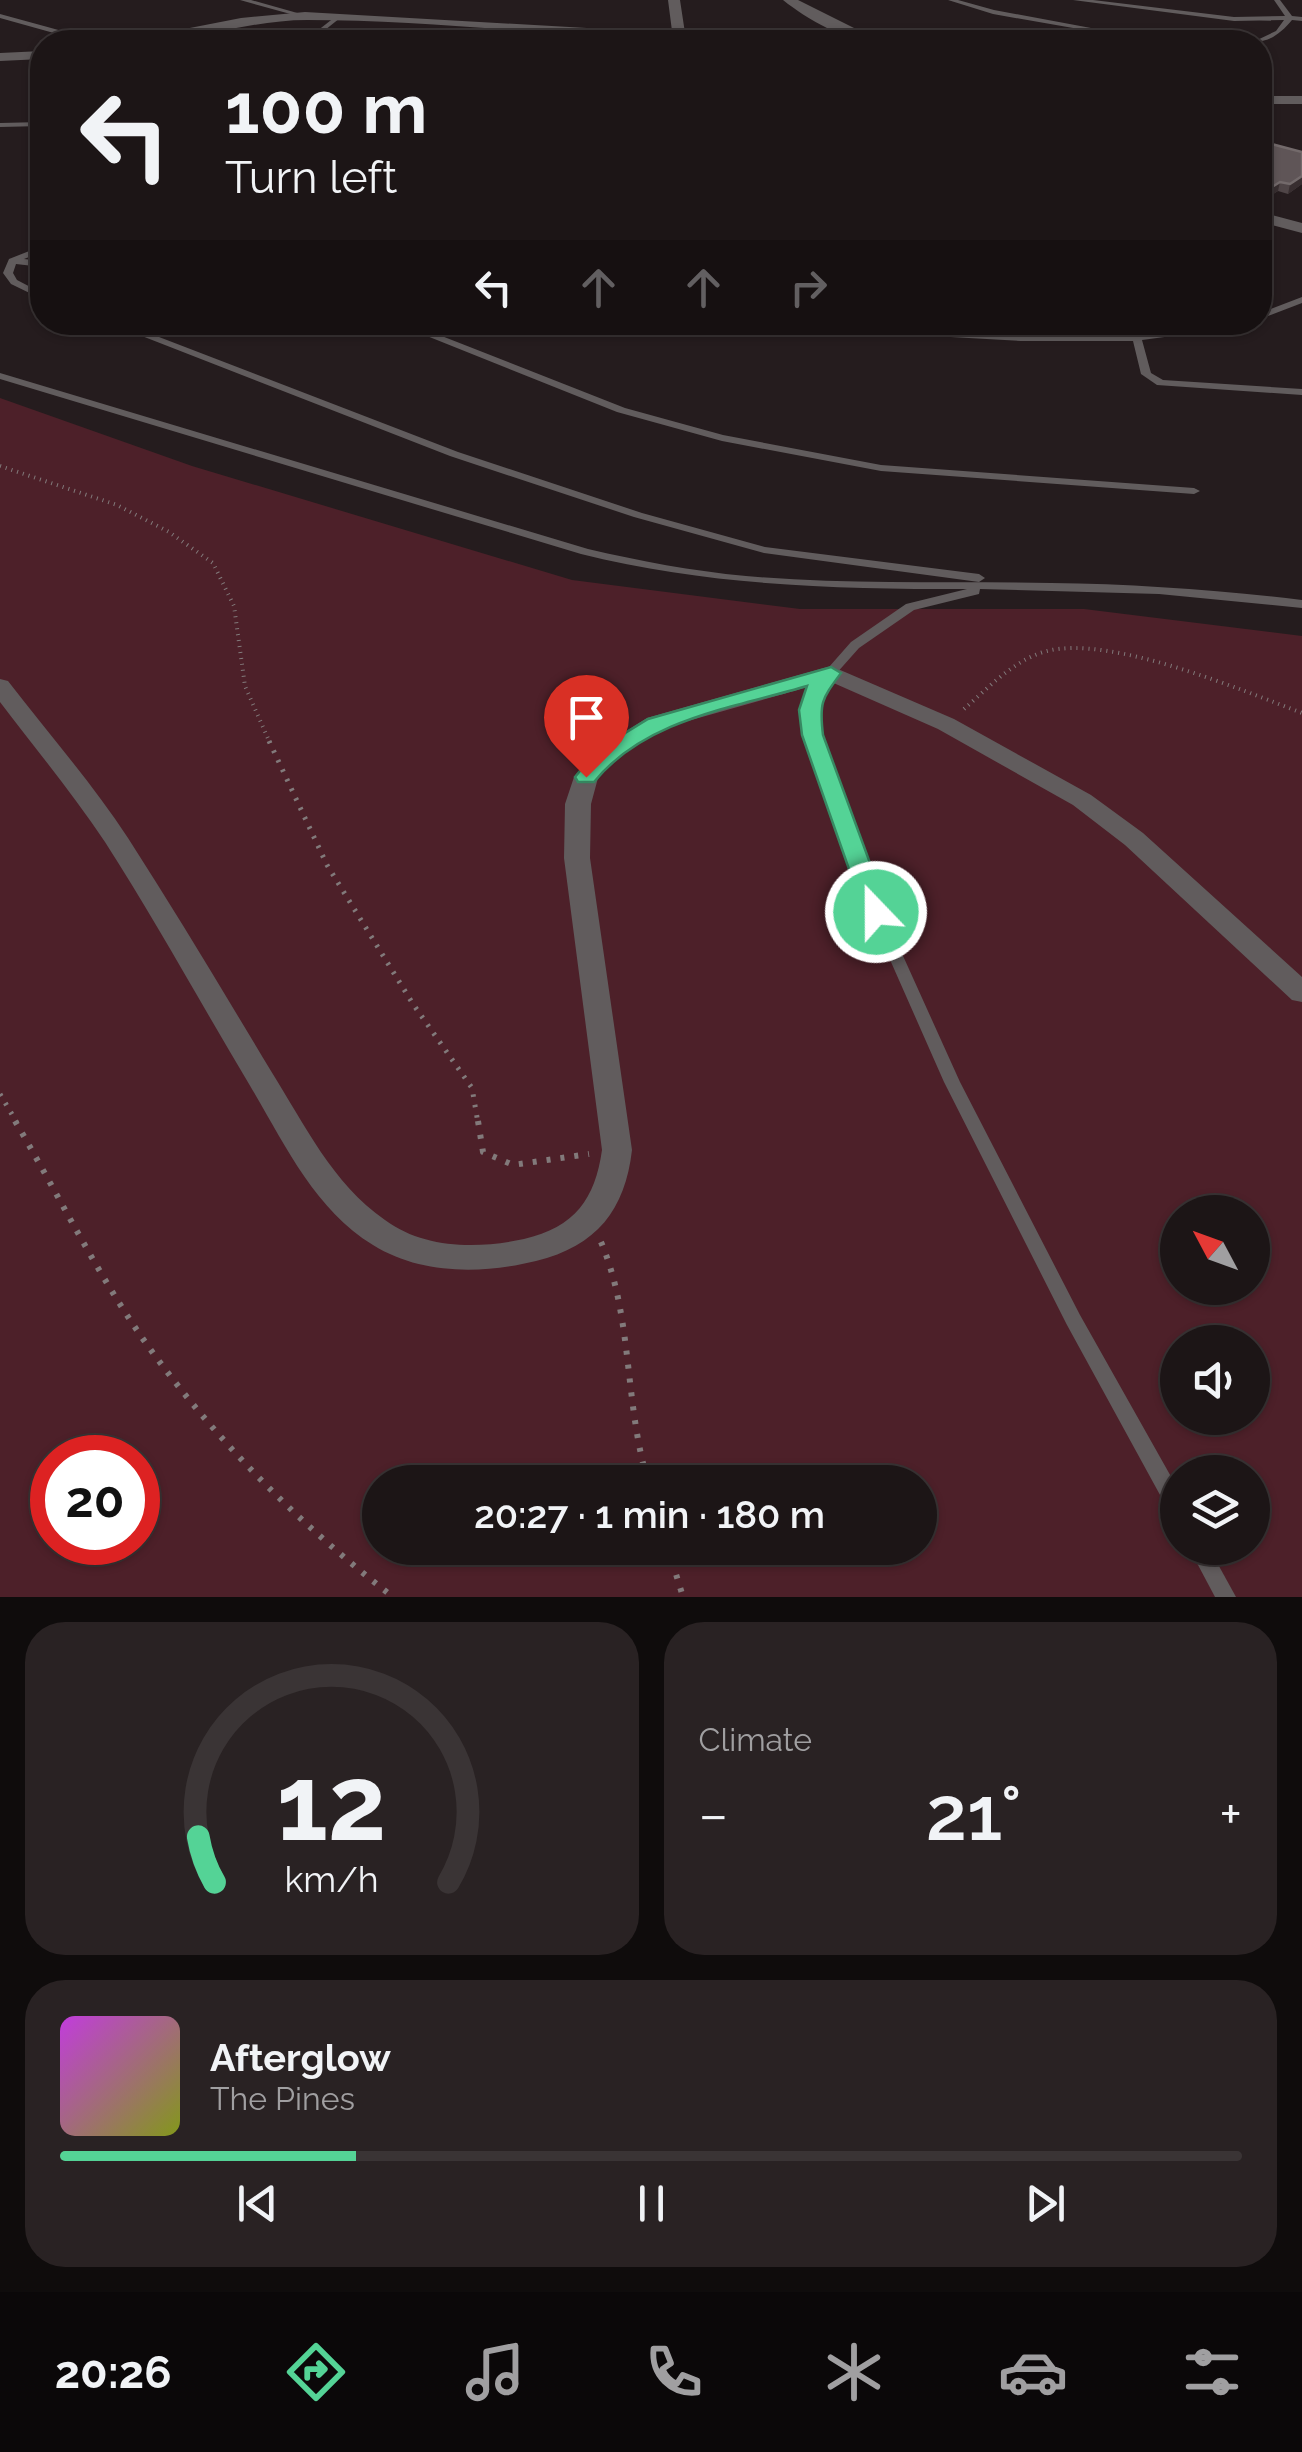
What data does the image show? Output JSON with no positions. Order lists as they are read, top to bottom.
{
  "north": "top left",
  "page": {
    "turn": ["100 m", "Turn left"],
    "limit": "20",
    "trip": "20:27 · 1 min · 180 m",
    "tile": "Climate",
    "heat": ["−", "21°", "+"],
    "song": ["Afterglow", "The Pines"],
    "tabs": "20:26",
    "gauge": ["12", "km/h"]
  }
}
